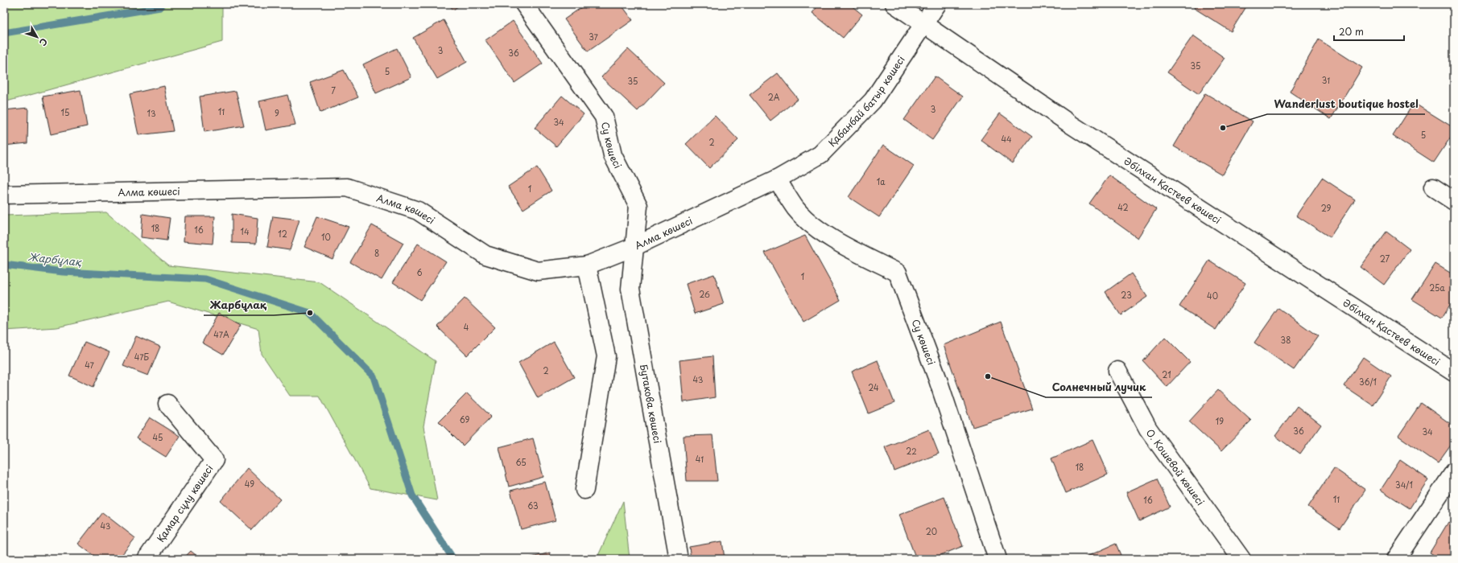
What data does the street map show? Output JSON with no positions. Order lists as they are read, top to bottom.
{
  "streets": {
    "street": [
      "Қабанбай батыр көшесі",
      "Су көшесі",
      "Әбілхан Қастеев көшесі",
      "Алма көшесі",
      "Бутакова көшесі",
      "О. Кошевой көшесі",
      "Қамар сұлу көшесі"
    ]
  },
  "crossings": [
    ["Қабанбай батыр көшесі", "Су көшесі"],
    ["Қабанбай батыр көшесі", "Әбілхан Қастеев көшесі"],
    ["Қабанбай батыр көшесі", "Алма көшесі"],
    ["Су көшесі", "Алма көшесі"],
    ["Су көшесі", "Бутакова көшесі"],
    ["Алма көшесі", "Бутакова көшесі"]
  ],
  "water": ["Жарбұлақ"],
  "places": ["Wanderlust boutique hostel", "Жарбұлақ", "Солнечный лучик"],
  "house_numbers": [
    "37",
    "3",
    "36",
    "35",
    "5",
    "31",
    "35",
    "7",
    "2А",
    "3",
    "11",
    "15",
    "13",
    "9",
    "34",
    "5",
    "44",
    "2",
    "1а",
    "1",
    "42",
    "29",
    "18",
    "16",
    "14",
    "12",
    "10",
    "8",
    "27",
    "6",
    "1",
    "25а",
    "26",
    "23",
    "40",
    "4",
    "47А",
    "38",
    "47Б",
    "47",
    "2",
    "21",
    "43",
    "36/1",
    "24",
    "69",
    "19",
    "36",
    "34",
    "45",
    "22",
    "41",
    "65",
    "18",
    "49",
    "34/1",
    "11",
    "16",
    "63",
    "43",
    "20"
  ],
  "scale_bar": "20 m",
  "north": "bottom right"
}
